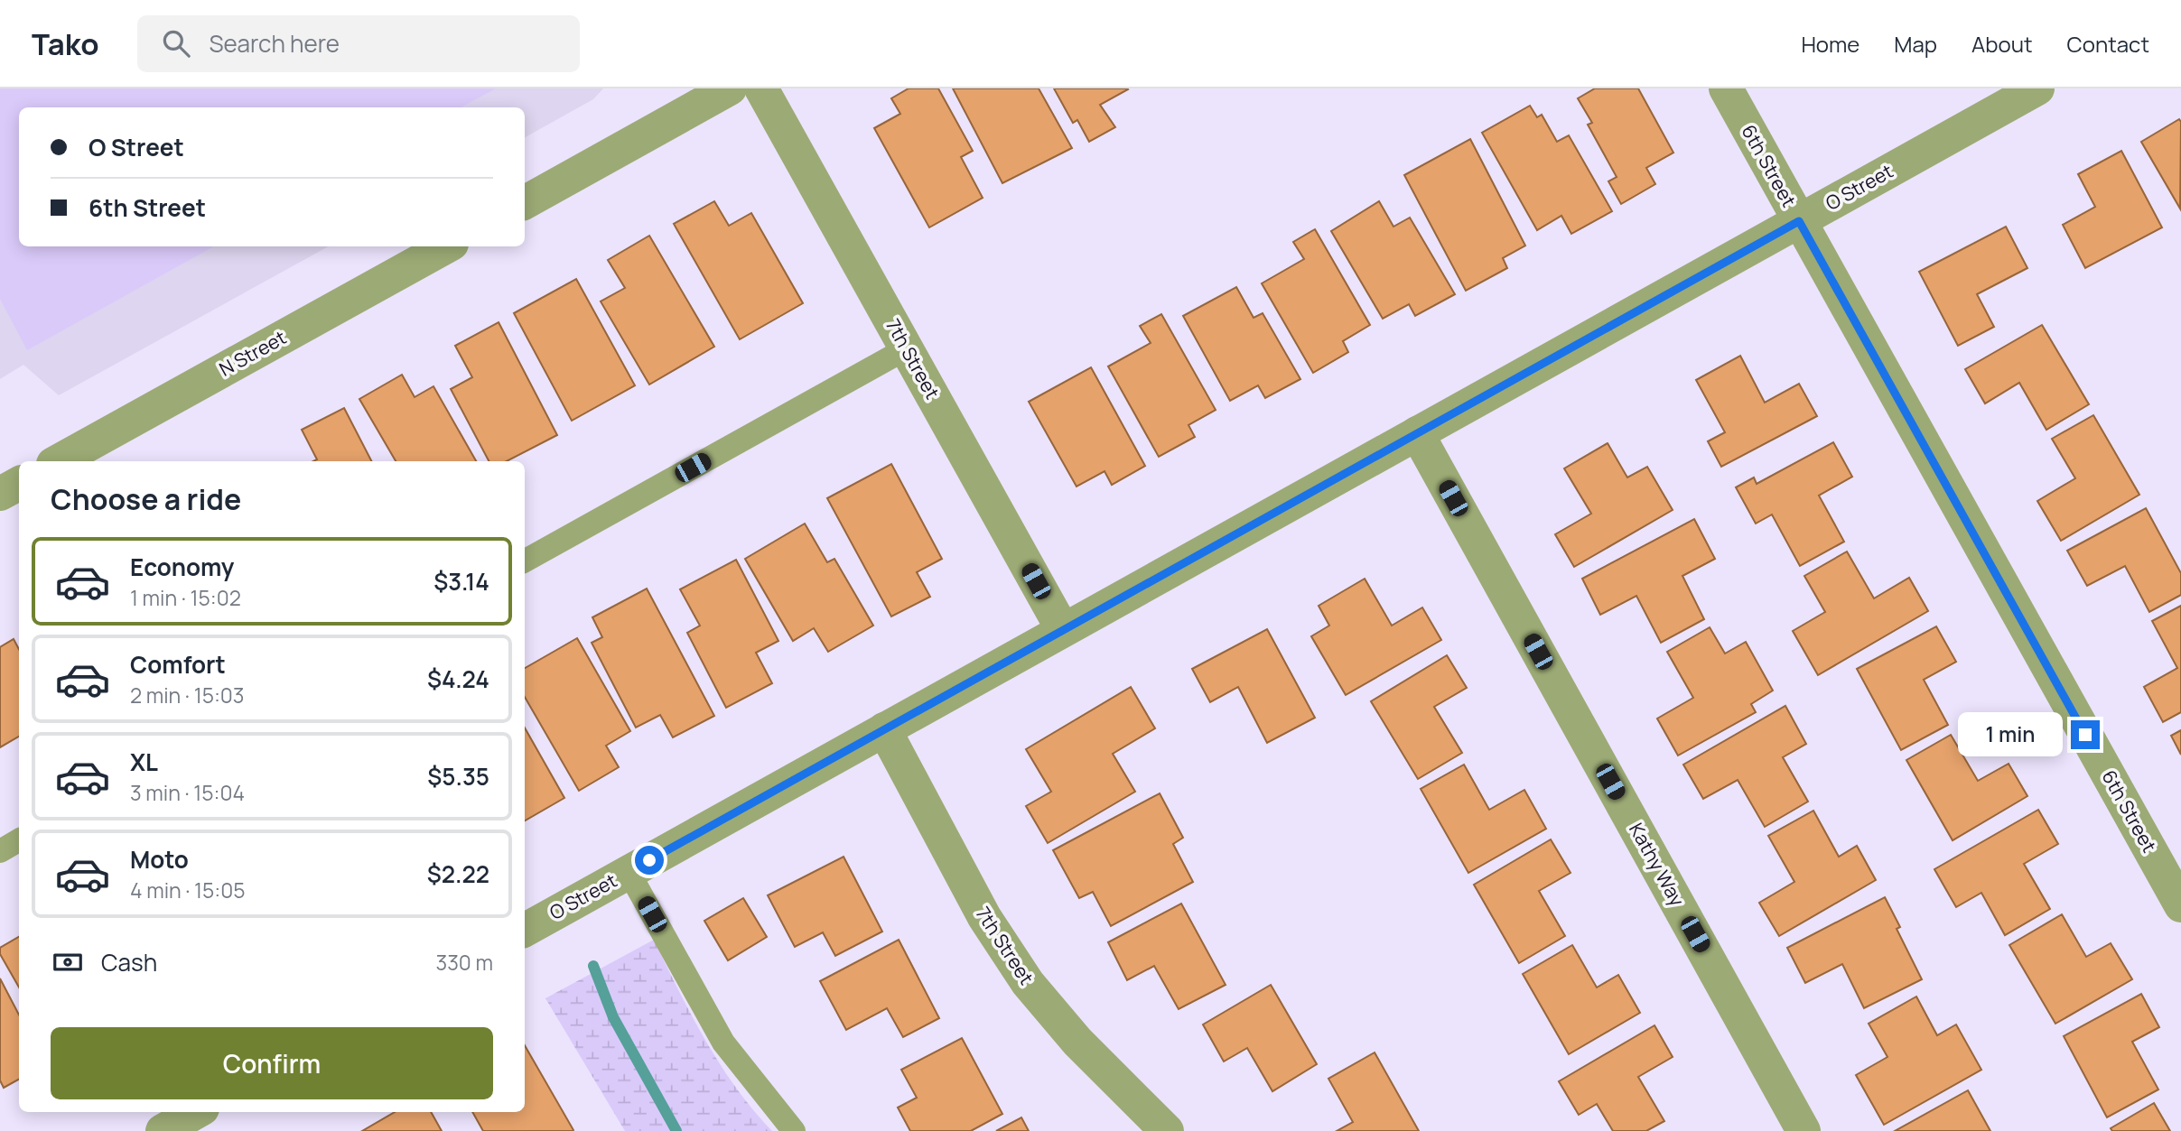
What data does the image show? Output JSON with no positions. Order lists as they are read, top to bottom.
{
  "streets": {
    "street": [
      "6th Street",
      "O Street",
      "N Street",
      "7th Street",
      "Kathy Way"
    ]
  },
  "crossings": [
    ["6th Street", "O Street"],
    ["O Street", "7th Street"],
    ["O Street", "Kathy Way"]
  ],
  "page": {
    "header": "Tako",
    "search": "Search here",
    "nav": [
      "Home",
      "Map",
      "About",
      "Contact"
    ],
    "banner": ["O Street", "6th Street"],
    "heading": "Choose a ride",
    "list": [
      {
        "name": "Economy",
        "note": "1 min · 15:02",
        "value": "$3.14"
      },
      {
        "name": "Comfort",
        "note": "2 min · 15:03",
        "value": "$4.24"
      },
      {
        "name": "XL",
        "note": "3 min · 15:04",
        "value": "$5.35"
      },
      {
        "name": "Moto",
        "note": "4 min · 15:05",
        "value": "$2.22"
      }
    ],
    "bubble": "1 min",
    "pay": ["Cash", "330 m"],
    "buttons": "Confirm"
  }
}
